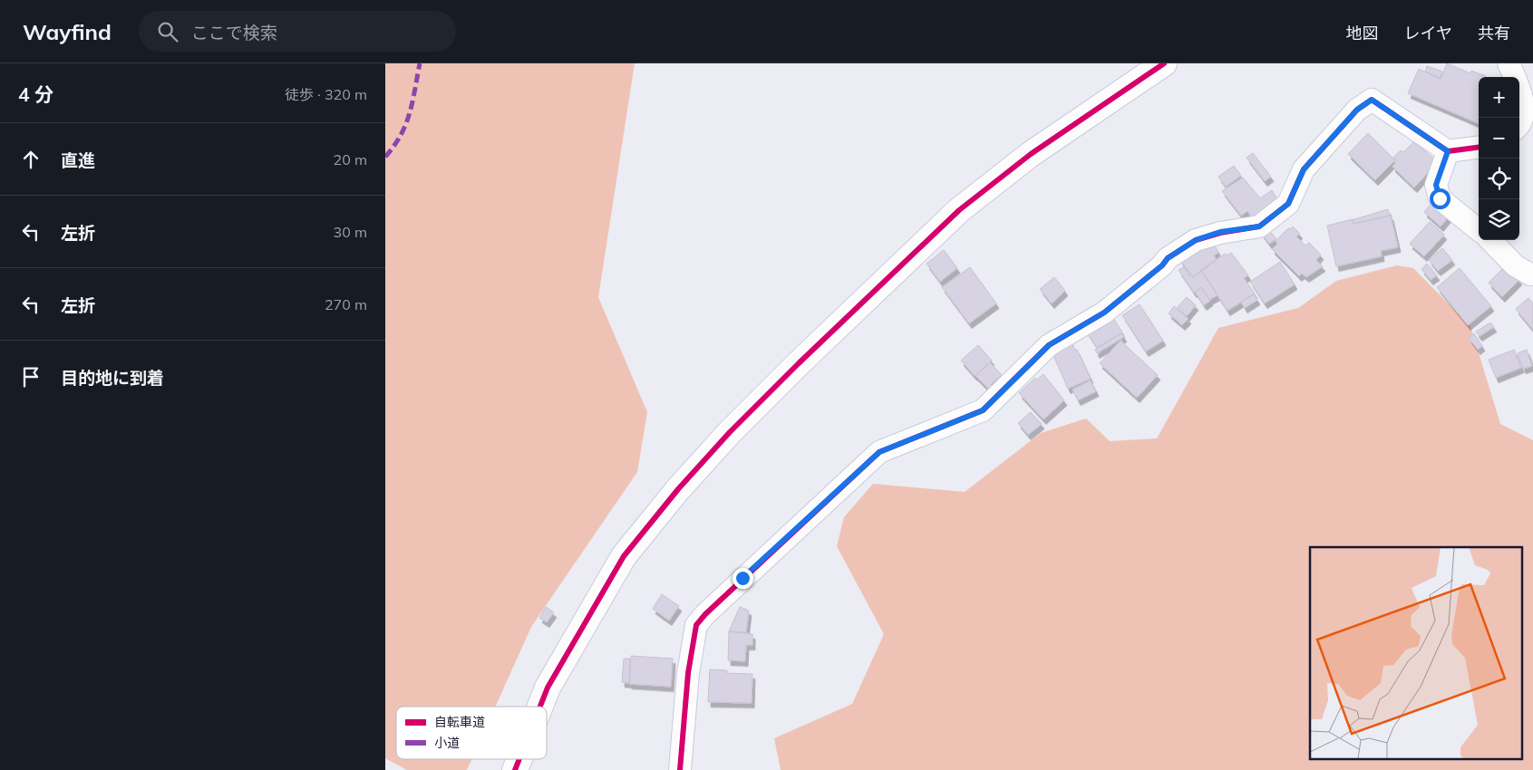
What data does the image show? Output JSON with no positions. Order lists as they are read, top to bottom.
{
  "legend": ["自転車道", "小道"],
  "page": {
    "header": "Wayfind",
    "search": "ここで検索",
    "nav": ["地図", "レイヤ", "共有"],
    "heading": ["4 分", "徒歩 · 320 m"],
    "map_buttons": ["+", "−"],
    "list": [
      ["直進", "20 m"],
      ["左折", "30 m"],
      ["左折", "270 m"],
      "目的地に到着"
    ]
  }
}
